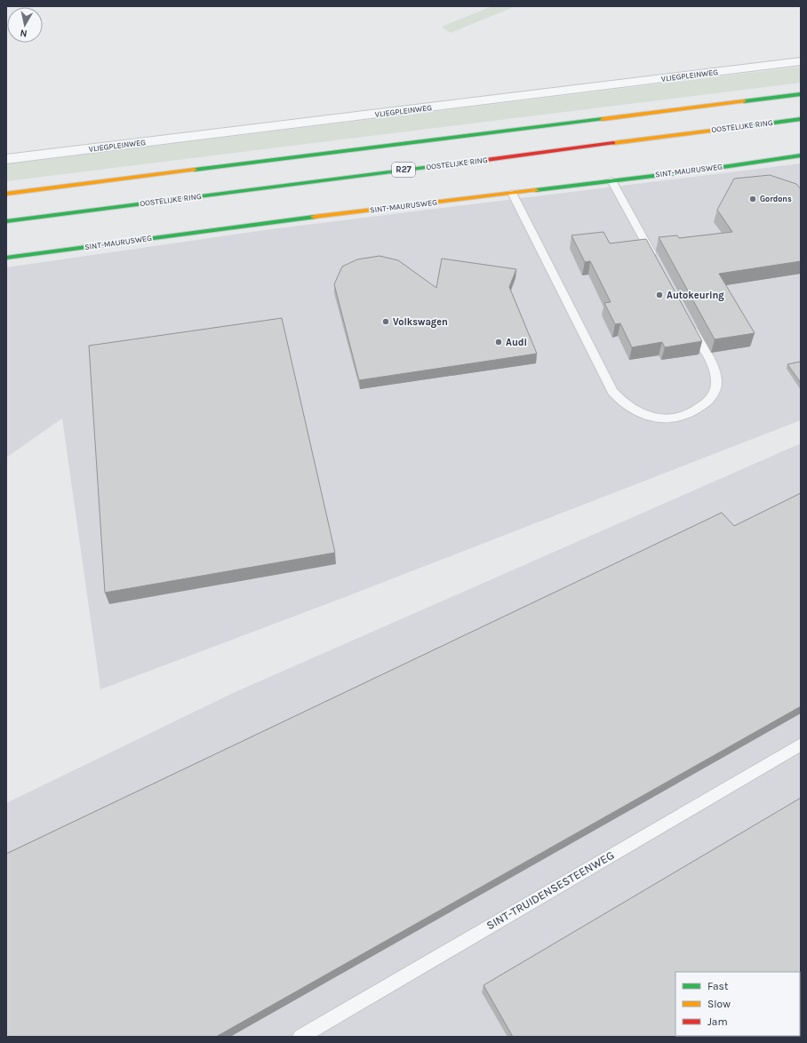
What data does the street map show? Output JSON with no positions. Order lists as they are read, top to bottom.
{
  "streets": {
    "main road": ["OOSTELIJKE RING", "R27", "SINT-MAURUSWEG"],
    "street": ["VLIEGPLEINWEG"],
    "lane": ["SINT-TRUIDENSESTEENWEG"]
  },
  "places": [
    "Gordons",
    "Autokeuring",
    "Volkswagen",
    "Audi"
  ],
  "legend": ["Fast", "Slow", "Jam"],
  "north": "bottom"
}
